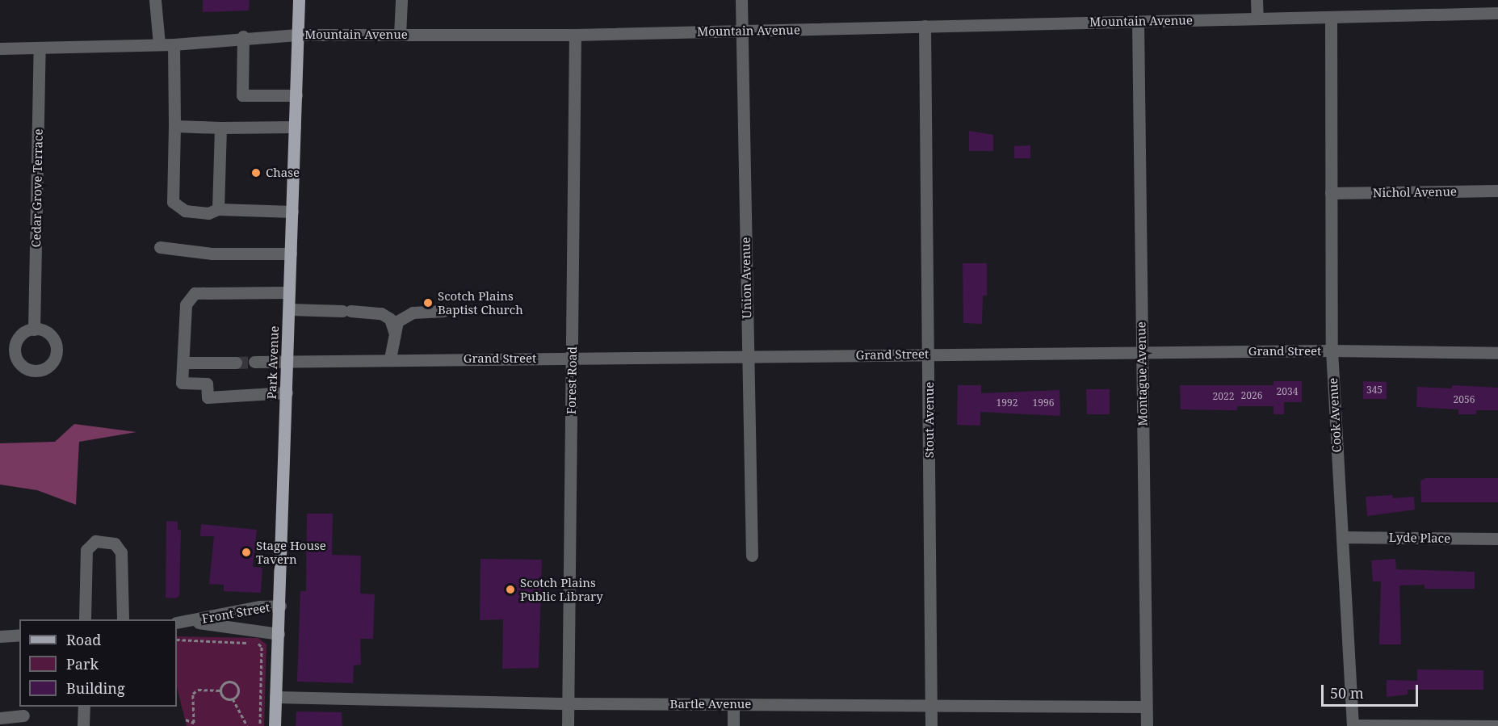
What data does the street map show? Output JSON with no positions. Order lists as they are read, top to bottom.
{
  "streets": {
    "main road": ["Park Avenue"],
    "street": [
      "Mountain Avenue",
      "Cedar Grove Terrace",
      "Nichol Avenue",
      "Union Avenue",
      "Grand Street",
      "Montague Avenue",
      "Forest Road",
      "Cook Avenue",
      "Stout Avenue",
      "Lyde Place",
      "Front Street",
      "Bartle Avenue"
    ]
  },
  "crossings": [
    ["Mountain Avenue", "Cedar Grove Terrace"],
    ["Mountain Avenue", "Union Avenue"],
    ["Mountain Avenue", "Park Avenue"],
    ["Mountain Avenue", "Montague Avenue"],
    ["Mountain Avenue", "Forest Road"],
    ["Mountain Avenue", "Cook Avenue"],
    ["Mountain Avenue", "Stout Avenue"],
    ["Nichol Avenue", "Cook Avenue"],
    ["Union Avenue", "Grand Street"],
    ["Grand Street", "Park Avenue"],
    ["Grand Street", "Montague Avenue"],
    ["Grand Street", "Forest Road"],
    ["Grand Street", "Cook Avenue"],
    ["Grand Street", "Stout Avenue"],
    ["Park Avenue", "Front Street"],
    ["Park Avenue", "Bartle Avenue"],
    ["Montague Avenue", "Bartle Avenue"],
    ["Forest Road", "Bartle Avenue"],
    ["Cook Avenue", "Lyde Place"],
    ["Stout Avenue", "Bartle Avenue"]
  ],
  "places": [
    "Chase",
    "Scotch Plains Baptist Church",
    "Stage House Tavern",
    "Scotch Plains Public Library"
  ],
  "house_numbers": [
    "345",
    "2034",
    "2026",
    "2022",
    "2056",
    "1992",
    "1996"
  ],
  "legend": ["Road", "Park", "Building"],
  "scale_bar": "50 m"
}
